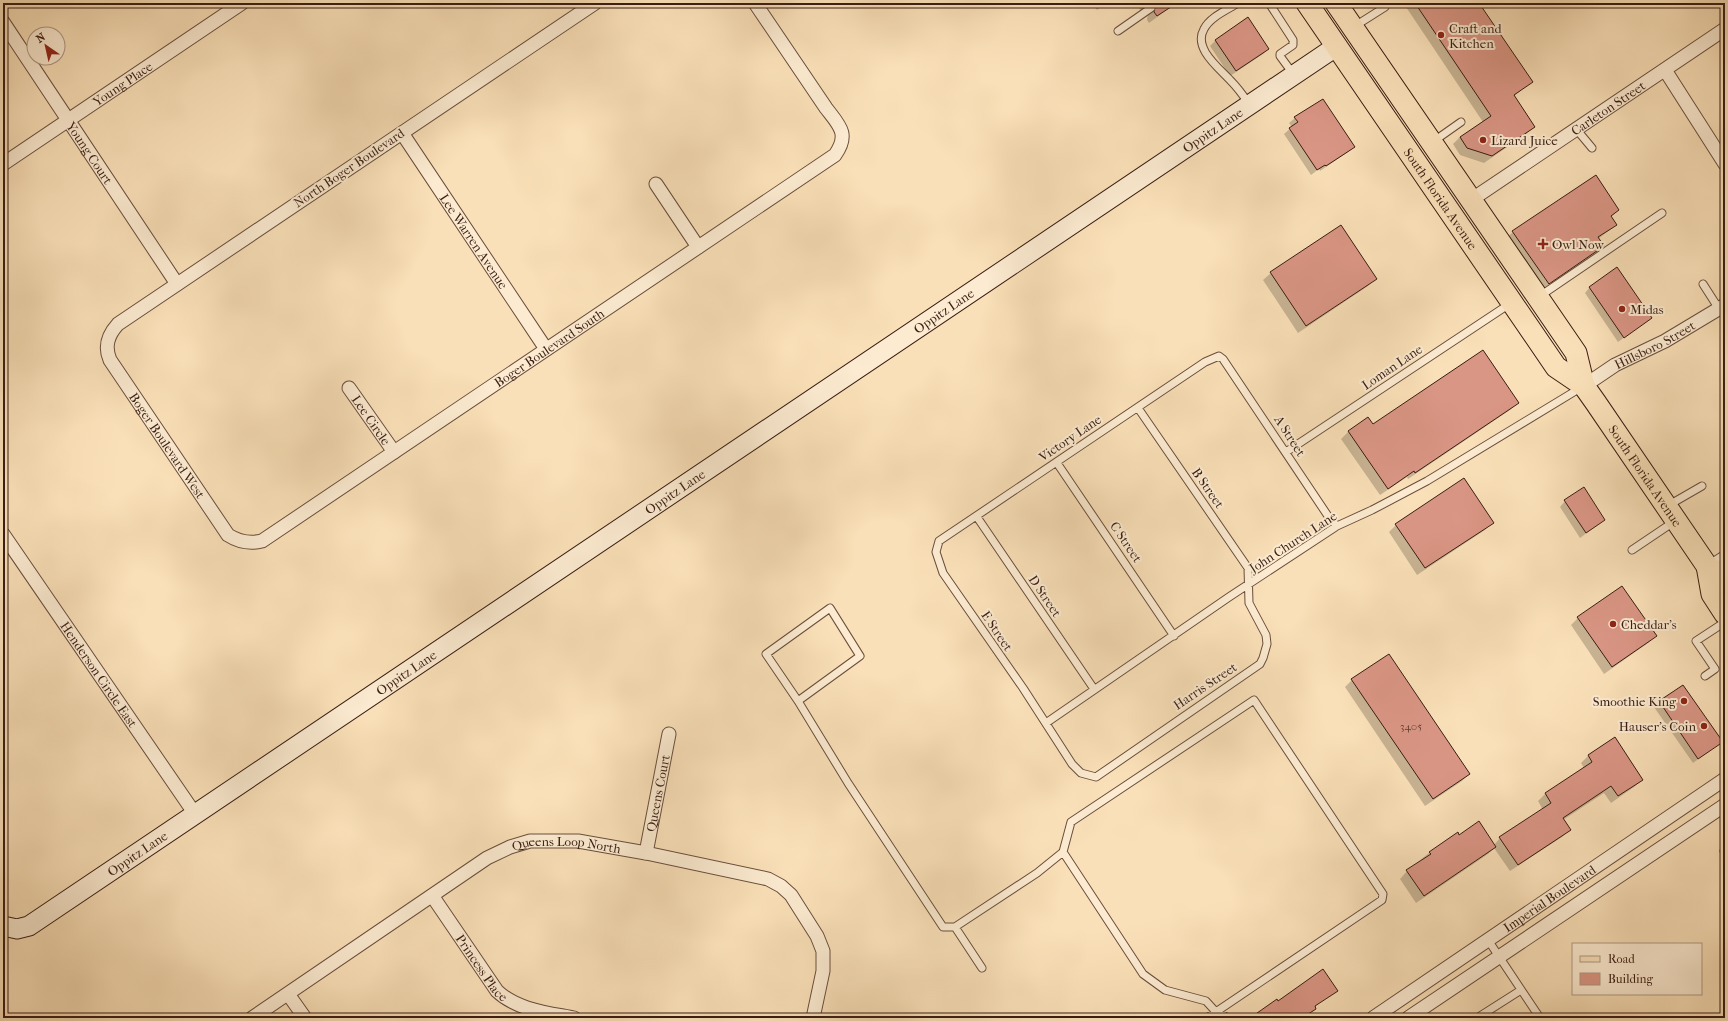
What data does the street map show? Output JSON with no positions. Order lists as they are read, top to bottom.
{
  "streets": {
    "main road": ["South Florida Avenue"],
    "street": [
      "Young Place",
      "Carleton Street",
      "Oppitz Lane",
      "Young Court",
      "North Boger Boulevard",
      "Lee Warren Avenue",
      "Hillsboro Street",
      "Boger Boulevard South",
      "Lee Circle",
      "Boger Boulevard West",
      "Henderson Circle East",
      "Queens Court",
      "Queens Loop North",
      "Imperial Boulevard",
      "Princess Place"
    ],
    "lane": [
      "Loman Lane",
      "A Street",
      "Victory Lane",
      "B Street",
      "C Street",
      "John Church Lane",
      "D Street",
      "E Street",
      "Harris Street"
    ]
  },
  "crossings": [
    ["Young Place", "Young Court"],
    ["Carleton Street", "South Florida Avenue"],
    ["Oppitz Lane", "South Florida Avenue"],
    ["Oppitz Lane", "Henderson Circle East"],
    ["Young Court", "North Boger Boulevard"],
    ["North Boger Boulevard", "Lee Warren Avenue"],
    ["North Boger Boulevard", "Boger Boulevard West"],
    ["South Florida Avenue", "Hillsboro Street"],
    ["South Florida Avenue", "Loman Lane"],
    ["South Florida Avenue", "John Church Lane"],
    ["Lee Warren Avenue", "Boger Boulevard South"],
    ["Hillsboro Street", "John Church Lane"],
    ["Boger Boulevard South", "Lee Circle"],
    ["Boger Boulevard South", "Boger Boulevard West"],
    ["Loman Lane", "A Street"],
    ["A Street", "Victory Lane"],
    ["A Street", "John Church Lane"],
    ["Victory Lane", "B Street"],
    ["Victory Lane", "C Street"],
    ["Victory Lane", "D Street"],
    ["Victory Lane", "E Street"],
    ["B Street", "John Church Lane"],
    ["B Street", "Harris Street"],
    ["C Street", "John Church Lane"],
    ["John Church Lane", "D Street"],
    ["John Church Lane", "E Street"],
    ["John Church Lane", "Harris Street"],
    ["E Street", "Harris Street"],
    ["Queens Court", "Queens Loop North"],
    ["Queens Loop North", "Princess Place"]
  ],
  "places": {
    "other": [
      "Craft and Kitchen",
      "Lizard Juice",
      "Midas",
      "Cheddar's",
      "Smoothie King",
      "Hauser's Coin"
    ],
    "health": ["Owl Now"]
  },
  "house_numbers": ["3405"],
  "legend": ["Road", "Building"],
  "north": "top left"
}
